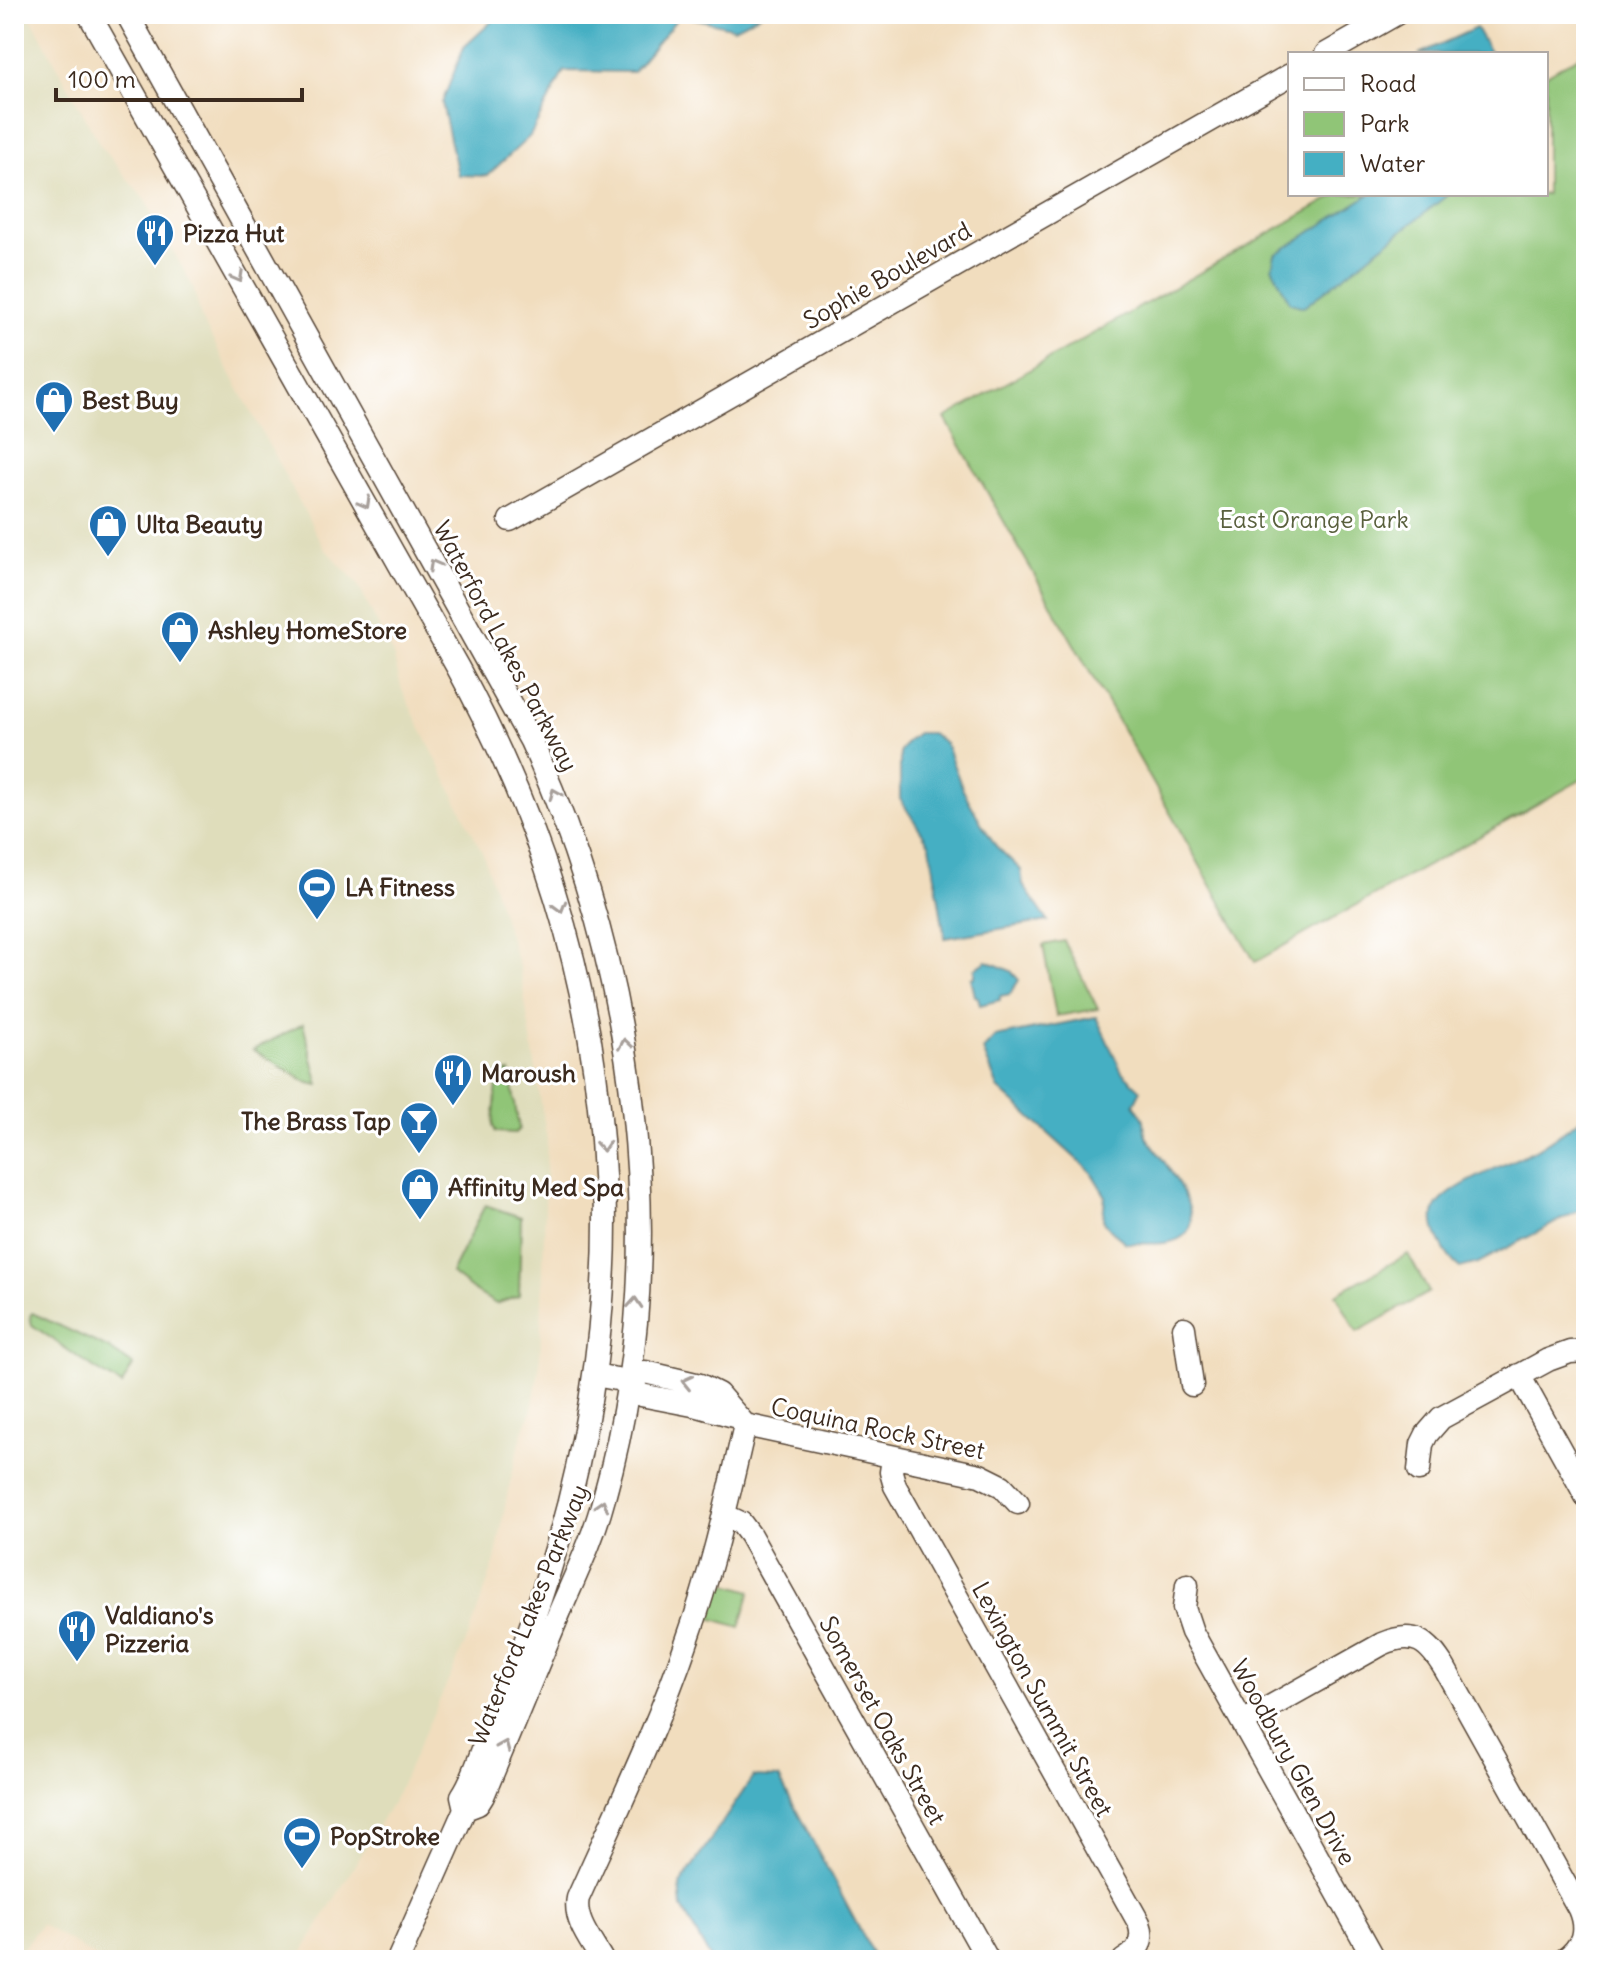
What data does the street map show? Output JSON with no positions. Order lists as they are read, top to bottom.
{
  "streets": {
    "street": [
      "Sophie Boulevard",
      "Waterford Lakes Parkway",
      "Coquina Rock Street",
      "Lexington Summit Street",
      "Somerset Oaks Street",
      "Woodbury Glen Drive"
    ]
  },
  "crossings": [
    ["Waterford Lakes Parkway", "Coquina Rock Street"],
    ["Coquina Rock Street", "Lexington Summit Street"]
  ],
  "parks": ["East Orange Park"],
  "places": {
    "restaurant": ["Pizza Hut", "Maroush", "Valdiano's Pizzeria"],
    "shop": [
      "Best Buy",
      "Ulta Beauty",
      "Ashley HomeStore",
      "Affinity Med Spa"
    ],
    "sports": ["LA Fitness", "PopStroke"],
    "bar": ["The Brass Tap"]
  },
  "legend": ["Road", "Park", "Water"],
  "scale_bar": "100 m"
}
